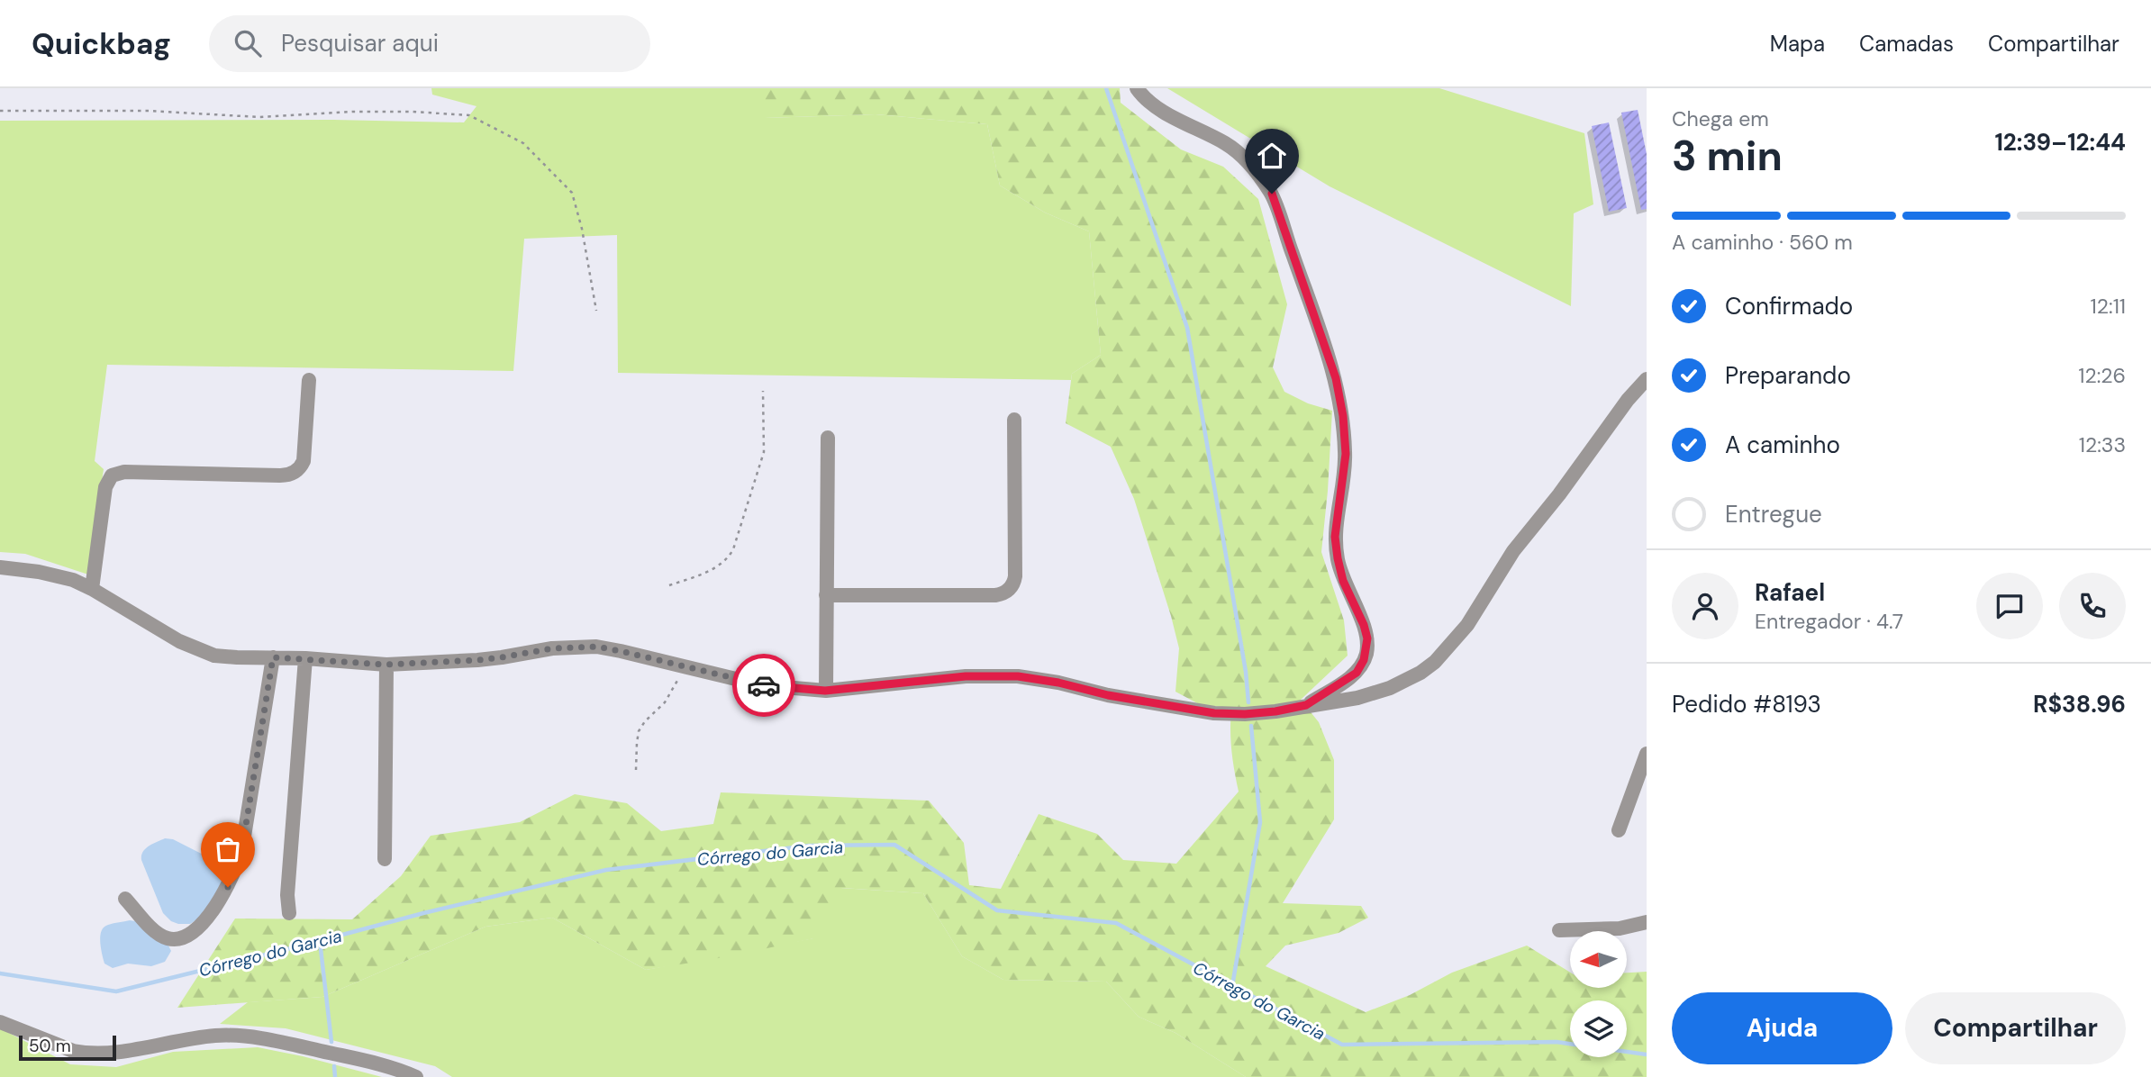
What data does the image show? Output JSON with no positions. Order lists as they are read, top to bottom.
{
  "water": ["Córrego do Garcia"],
  "scale_bar": "50 m",
  "north": "left",
  "page": {
    "header": "Quickbag",
    "search": "Pesquisar aqui",
    "nav": ["Mapa", "Camadas", "Compartilhar"],
    "heading": ["3 min", "Chega em", "12:39–12:44"],
    "panel": [
      "Rafael",
      "Entregador · 4.7",
      "Pedido #8193",
      "R$38.96"
    ],
    "bar": "A caminho · 560 m",
    "list": [
      ["Confirmado", "12:11"],
      ["Preparando", "12:26"],
      ["A caminho", "12:33"],
      "Entregue"
    ],
    "buttons": ["Ajuda", "Compartilhar"],
    "scale": "50 m"
  }
}
